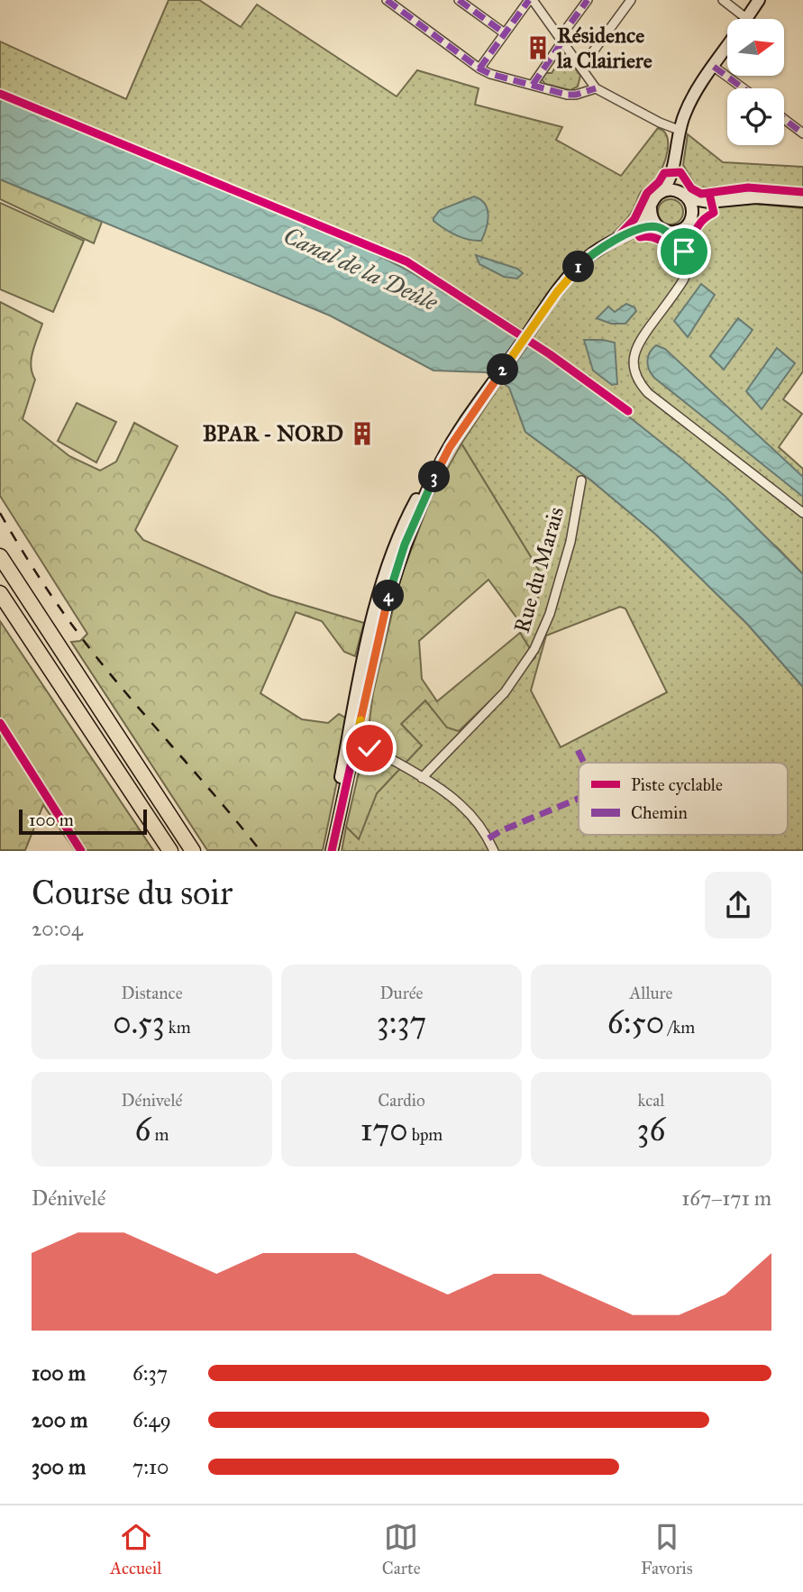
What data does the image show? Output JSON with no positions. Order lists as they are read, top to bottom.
{
  "streets": {
    "street": ["Rue du Marais"]
  },
  "water": ["Canal de la Deûle"],
  "places": {
    "building": ["Résidence la Clairiere", "BPAR - NORD"]
  },
  "legend": ["Piste cyclable", "Chemin"],
  "scale_bar": "100 m",
  "north": "right",
  "page": {
    "pins": [
      "1",
      "2",
      "3",
      "4"
    ],
    "scale": "100 m",
    "heading": ["Course du soir", "20:04"],
    "stats": [
      ["Distance", "0.53 km"],
      ["Durée", "3:37"],
      ["Allure", "6:50 /km"],
      ["Dénivelé", "6 m"],
      ["Cardio", "170 bpm"],
      ["kcal", "36"]
    ],
    "chart": ["Dénivelé", "167–171 m"],
    "list": [
      {
        "name": "100 m",
        "note": "6:37"
      },
      {
        "name": "200 m",
        "note": "6:49"
      },
      {
        "name": "300 m",
        "note": "7:10"
      }
    ],
    "tabs": ["Accueil", "Carte", "Favoris"]
  }
}
